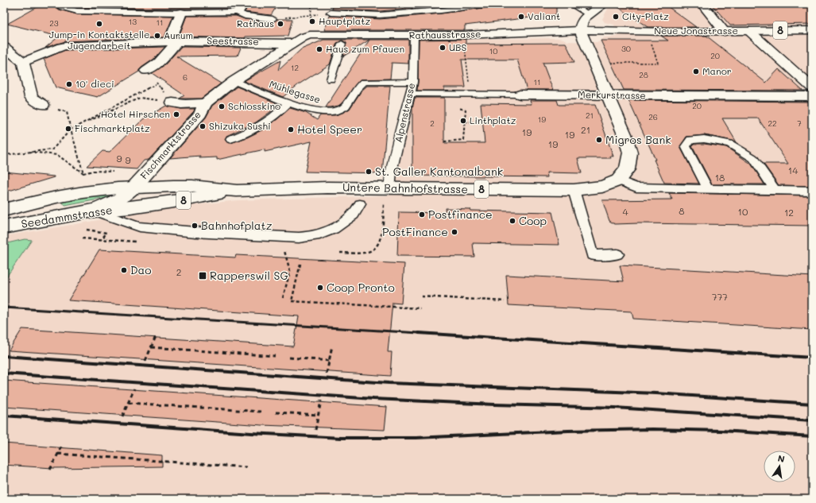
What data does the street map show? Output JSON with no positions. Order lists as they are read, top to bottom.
{
  "streets": {
    "street": [
      "8",
      "Neue Jonastrasse",
      "Rathausstrasse",
      "Seestrasse",
      "Merkurstrasse",
      "Fischmarktstrasse",
      "Untere Bahnhofstrasse",
      "Seedammstrasse"
    ],
    "lane": ["Mühlegasse", "Alpenstrasse"]
  },
  "crossings": [
    ["Neue Jonastrasse", "Rathausstrasse"],
    ["Rathausstrasse", "Alpenstrasse"],
    ["Rathausstrasse", "Fischmarktstrasse"],
    ["Seestrasse", "Fischmarktstrasse"],
    ["Mühlegasse", "Alpenstrasse"],
    ["Mühlegasse", "Fischmarktstrasse"],
    ["Merkurstrasse", "Alpenstrasse"],
    ["Alpenstrasse", "Untere Bahnhofstrasse"],
    ["Fischmarktstrasse", "Seedammstrasse"],
    ["Untere Bahnhofstrasse", "Seedammstrasse"]
  ],
  "places": {
    "other": [
      "Valiant",
      "City-Platz",
      "Hauptplatz",
      "Jump-in Kontaktstelle Jugendarbeit",
      "Rathaus",
      "Aurum",
      "UBS",
      "Haus zum Pfauen",
      "Manor",
      "10' dieci",
      "Schlosskino",
      "Hotel Hirschen",
      "Linthplatz",
      "Shizuka Sushi",
      "Fischmarktplatz",
      "Hotel Speer",
      "Migros Bank",
      "St. Galler Kantonalbank",
      "Postfinance",
      "Coop",
      "Bahnhofplatz",
      "PostFinance",
      "Dao",
      "Coop Pronto"
    ],
    "transit": ["Rapperswil SG"]
  },
  "house_numbers": [
    "13",
    "11",
    "23",
    "30",
    "10",
    "20",
    "12",
    "28",
    "6",
    "11",
    "20",
    "21",
    "26",
    "19",
    "2",
    "22",
    "7",
    "21",
    "19",
    "19",
    "19",
    "9",
    "9",
    "14",
    "18",
    "8",
    "4",
    "10",
    "12",
    "2",
    "777"
  ],
  "north": "top"
}
